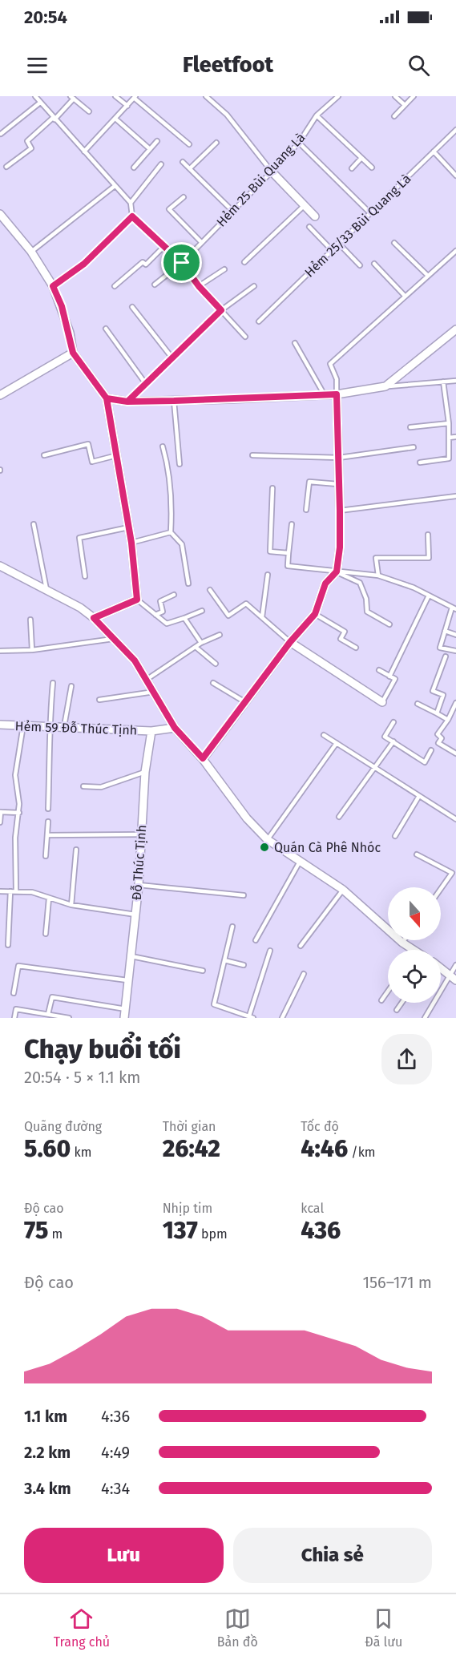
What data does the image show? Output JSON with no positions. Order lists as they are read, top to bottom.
{
  "streets": {
    "street": ["Hẻm 59 Đỗ Thúc Tịnh", "Đỗ Thúc Tịnh"],
    "lane": ["Hẻm 25 Bùi Quang Là", "Hẻm 25/33 Bùi Quang Là"]
  },
  "crossings": [
    ["Hẻm 59 Đỗ Thúc Tịnh", "Đỗ Thúc Tịnh"]
  ],
  "places": ["Quán Cà Phê Nhóc"],
  "north": "bottom",
  "page": {
    "status": "20:54",
    "header": "Fleetfoot",
    "heading": ["Chạy buổi tối", "20:54 · 5 × 1.1 km"],
    "stats": [
      ["Quãng đường", "5.60 km"],
      ["Thời gian", "26:42"],
      ["Tốc độ", "4:46 /km"],
      ["Độ cao", "75 m"],
      ["Nhịp tim", "137 bpm"],
      ["kcal", "436"]
    ],
    "chart": ["Độ cao", "156–171 m"],
    "list": [
      {
        "name": "1.1 km",
        "note": "4:36"
      },
      {
        "name": "2.2 km",
        "note": "4:49"
      },
      {
        "name": "3.4 km",
        "note": "4:34"
      }
    ],
    "buttons": ["Lưu", "Chia sẻ"],
    "tabs": ["Trang chủ", "Bản đồ", "Đã lưu"]
  }
}
